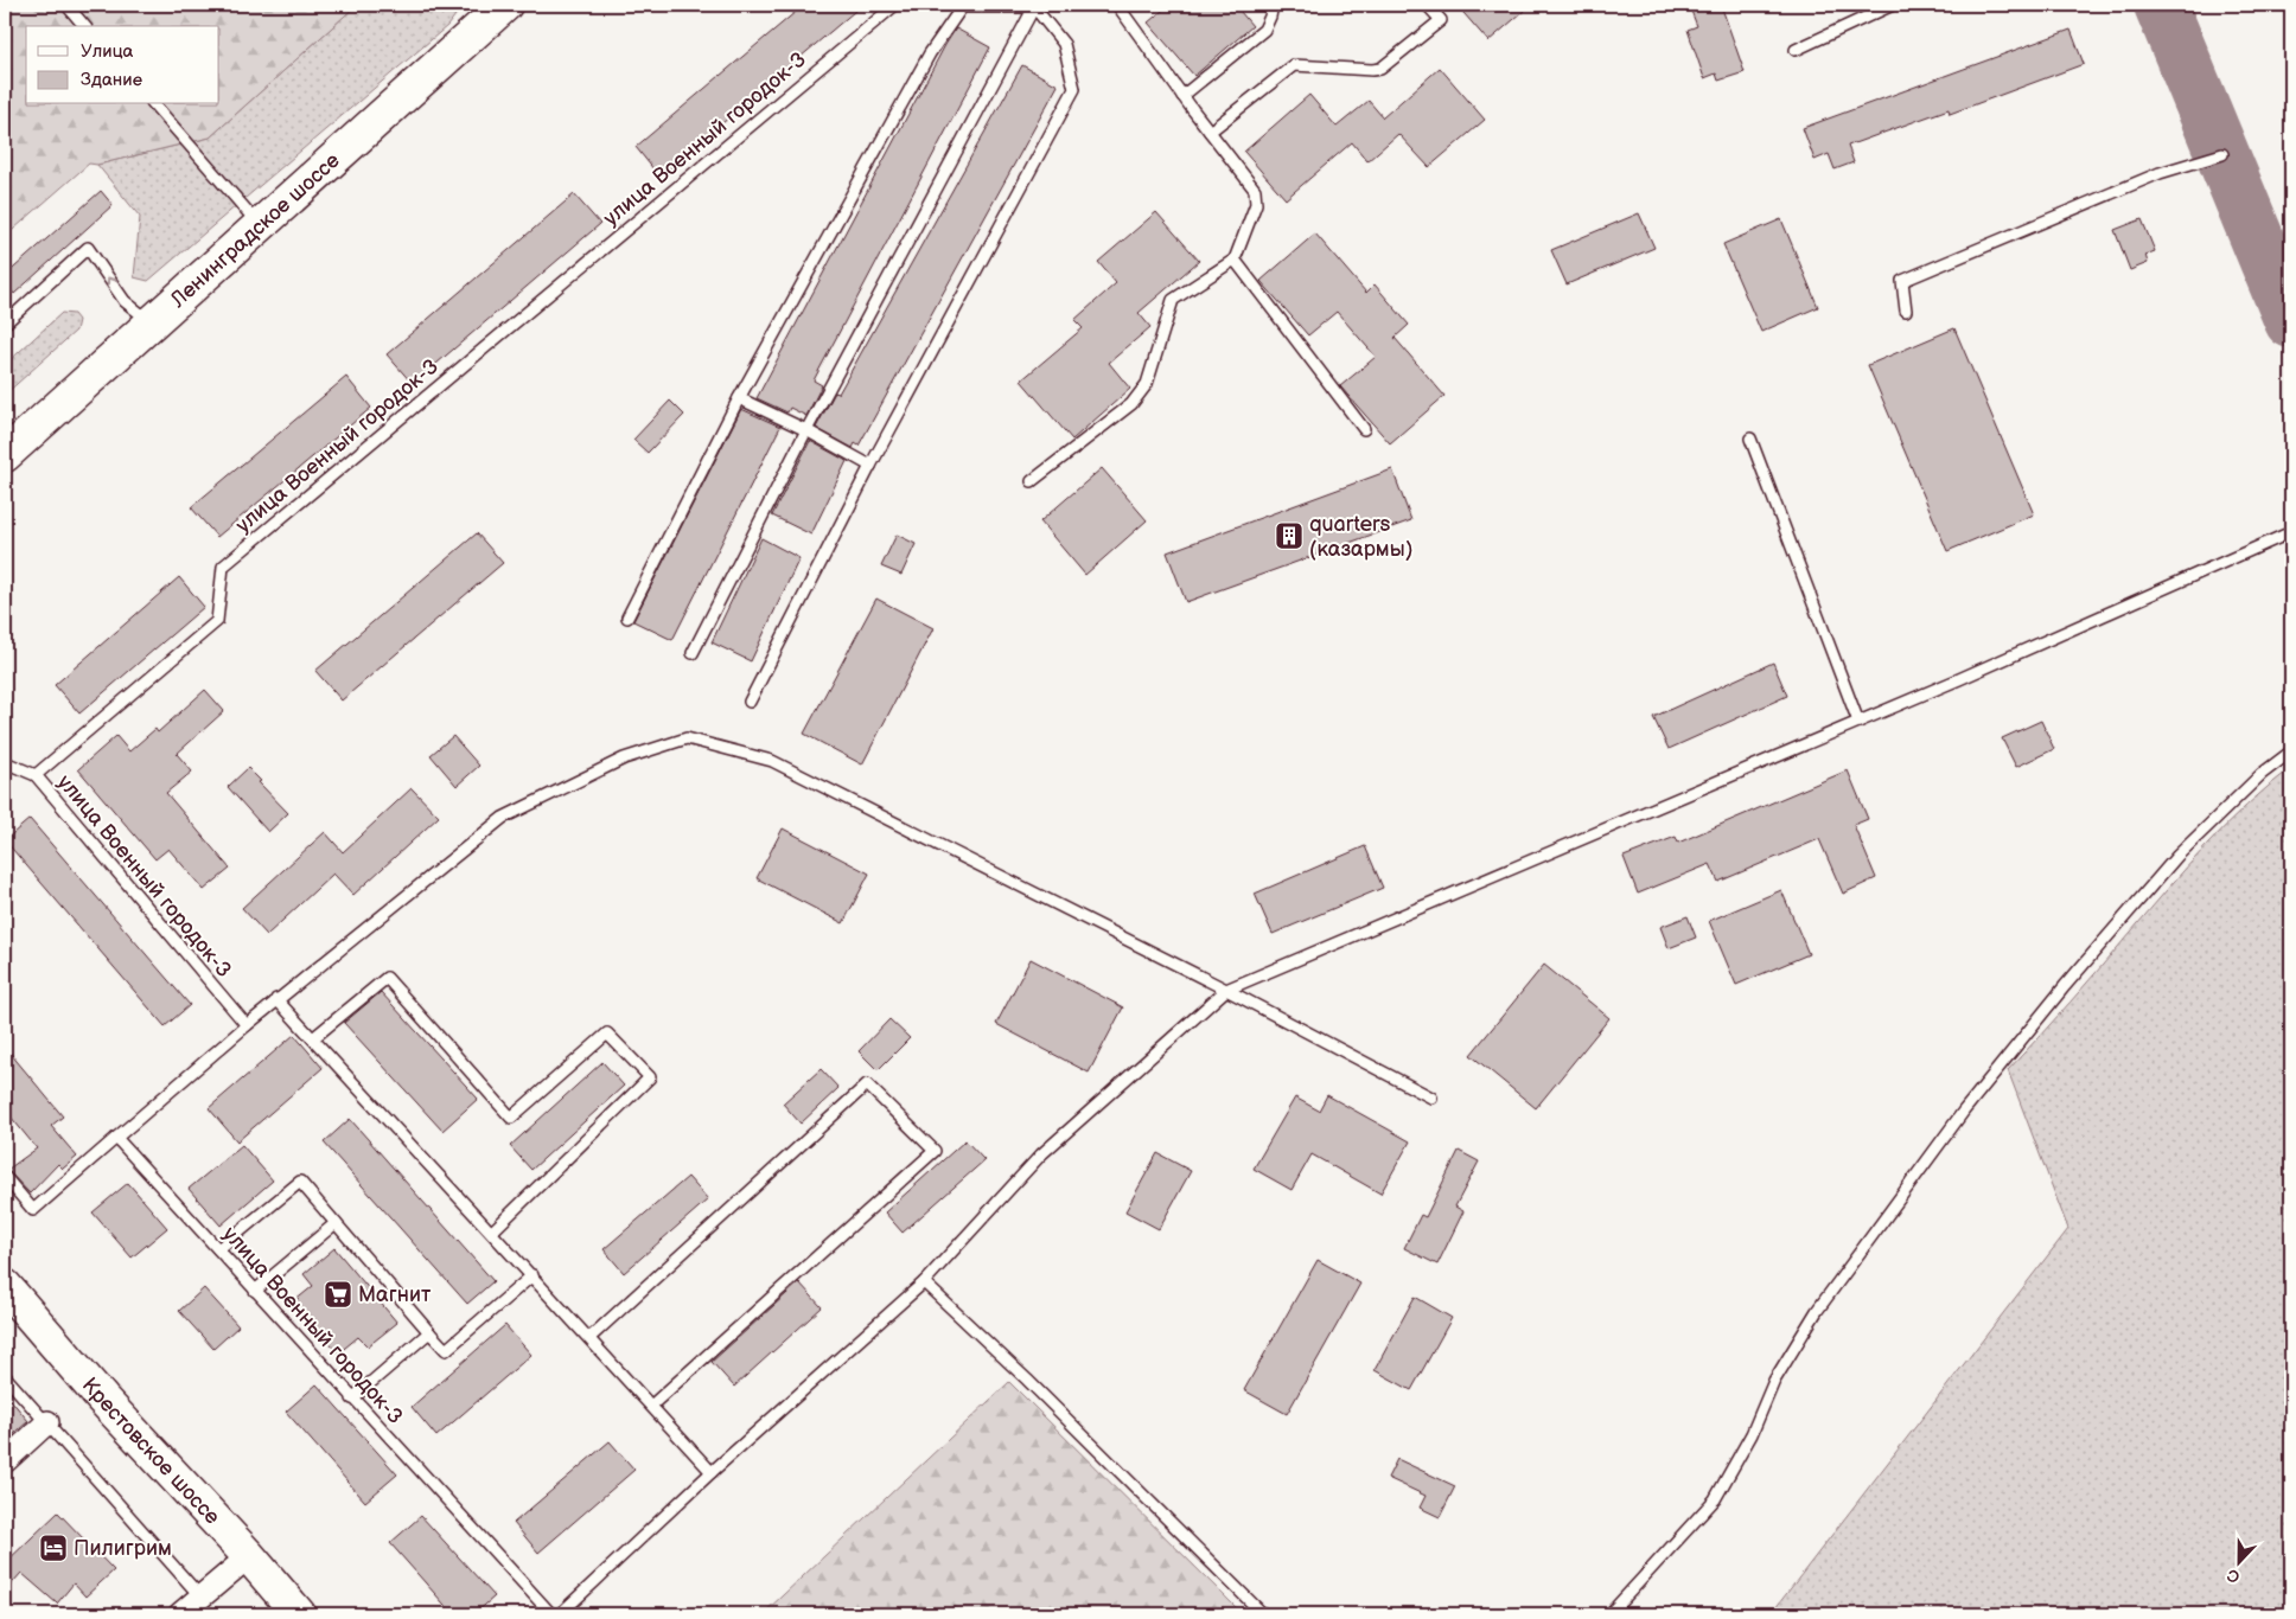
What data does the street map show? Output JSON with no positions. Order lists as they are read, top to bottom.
{
  "streets": {
    "main road": ["Ленинградское шоссе", "Крестовское шоссе"],
    "lane": ["улица Военный городок-3"]
  },
  "places": {
    "building": ["quarters (казармы)"],
    "supermarket": ["Магнит"],
    "hotel": ["Пилигрим"]
  },
  "legend": ["Улица", "Здание"],
  "north": "bottom"
}
